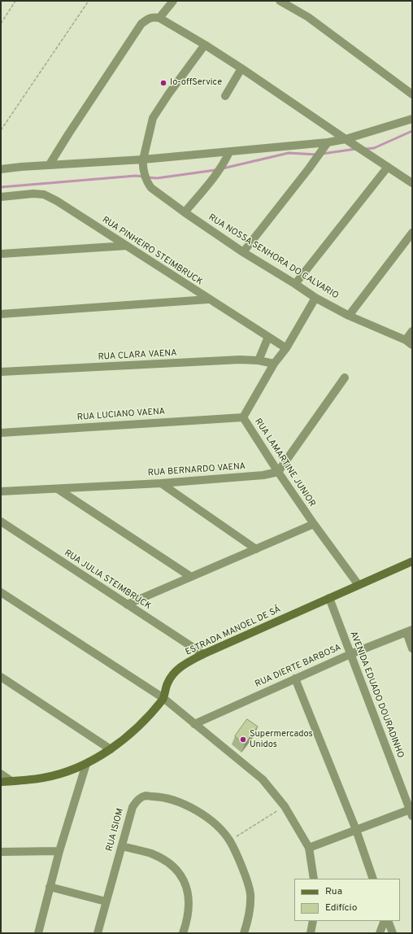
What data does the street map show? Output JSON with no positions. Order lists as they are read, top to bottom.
{
  "streets": {
    "main road": ["ESTRADA MANOEL DE SÁ"],
    "street": [
      "RUA PINHEIRO STEIMBRUCK",
      "RUA NOSSA SENHORA DO CALVARIO",
      "RUA CLARA VAENA",
      "RUA LUCIANO VAENA",
      "RUA LAMARTINE JUNIOR",
      "RUA BERNARDO VAENA",
      "RUA JULIA STEIMBRUCK",
      "RUA DIERTE BARBOSA",
      "AVENIDA EDUADO DOURADINHO",
      "RUA ISIOM"
    ]
  },
  "crossings": [
    ["RUA PINHEIRO STEIMBRUCK", "RUA LAMARTINE JUNIOR"],
    ["RUA NOSSA SENHORA DO CALVARIO", "RUA LAMARTINE JUNIOR"],
    ["RUA CLARA VAENA", "RUA LAMARTINE JUNIOR"],
    ["RUA LUCIANO VAENA", "RUA LAMARTINE JUNIOR"],
    ["RUA LAMARTINE JUNIOR", "RUA BERNARDO VAENA"],
    ["RUA LAMARTINE JUNIOR", "ESTRADA MANOEL DE SÁ"],
    ["RUA JULIA STEIMBRUCK", "ESTRADA MANOEL DE SÁ"],
    ["ESTRADA MANOEL DE SÁ", "AVENIDA EDUADO DOURADINHO"],
    ["RUA DIERTE BARBOSA", "AVENIDA EDUADO DOURADINHO"]
  ],
  "places": ["Io-offService", "Supermercados Unidos"],
  "legend": ["Rua", "Edifício"]
}
